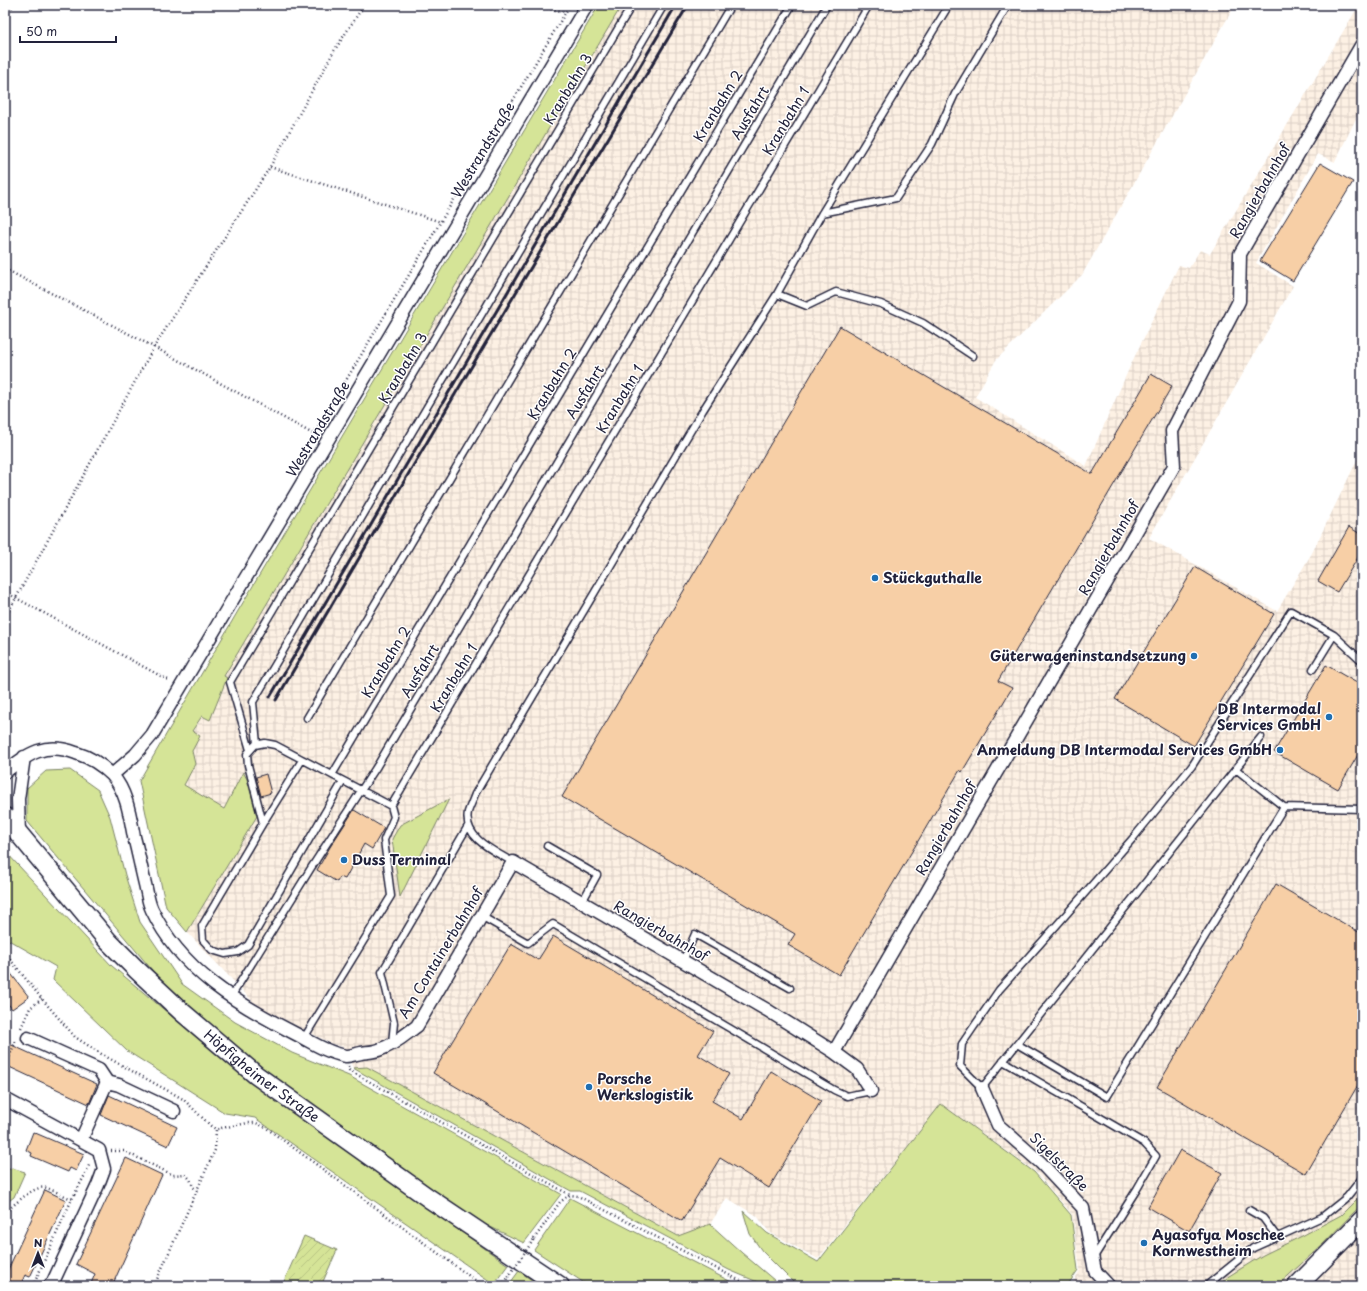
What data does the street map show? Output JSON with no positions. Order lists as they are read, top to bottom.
{
  "streets": {
    "main road": ["Höpfigheimer Straße"],
    "street": [
      "Westrandstraße",
      "Rangierbahnhof",
      "Am Containerbahnhof",
      "Sigelstraße"
    ],
    "lane": [
      "Kranbahn 3",
      "Kranbahn 2",
      "Ausfahrt",
      "Kranbahn 1"
    ]
  },
  "crossings": [
    ["Westrandstraße", "Am Containerbahnhof"],
    ["Rangierbahnhof", "Am Containerbahnhof"]
  ],
  "places": [
    "Stückguthalle",
    "Güterwageninstandsetzung",
    "DB Intermodal Services GmbH",
    "Anmeldung DB Intermodal Services GmbH",
    "Duss Terminal",
    "Porsche Werkslogistik",
    "Ayasofya Moschee Kornwestheim"
  ],
  "scale_bar": "50 m",
  "north": "top"
}
